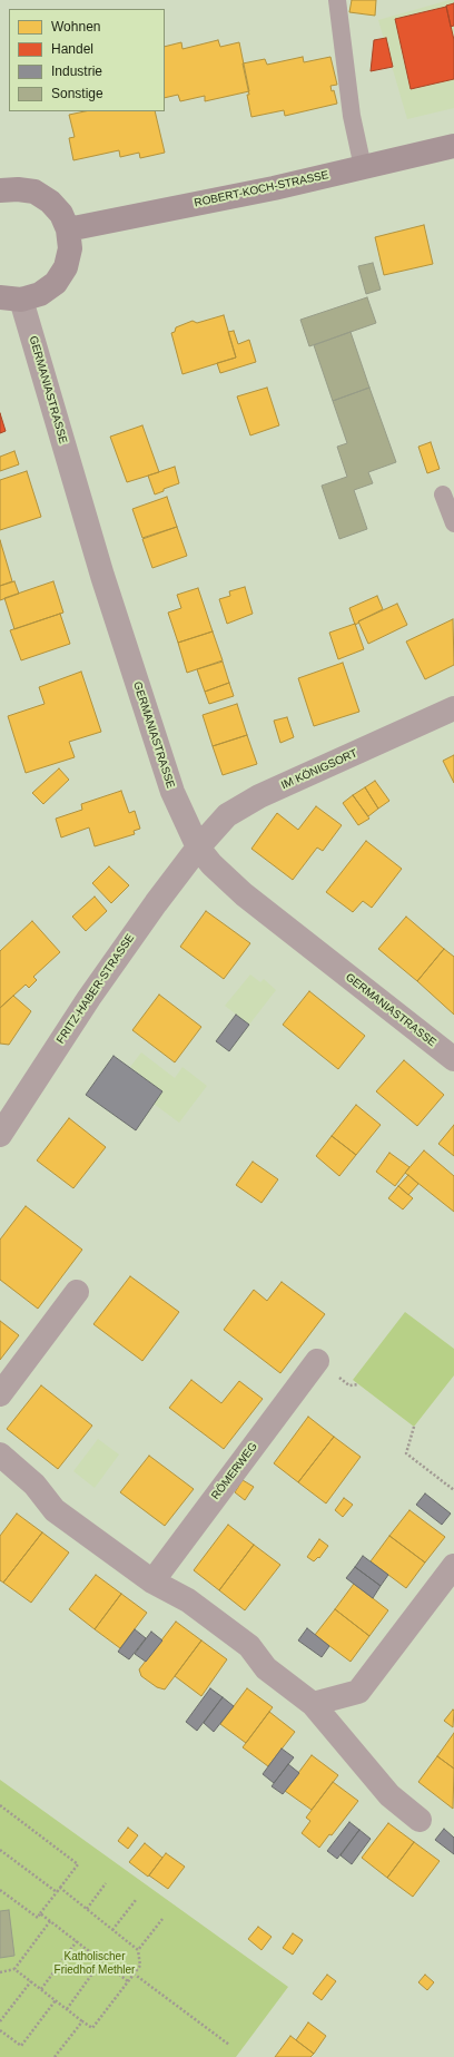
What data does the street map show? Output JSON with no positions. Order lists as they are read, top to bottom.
{
  "streets": {
    "main road": ["ROBERT-KOCH-STRASSE"],
    "street": [
      "GERMANIASTRASSE",
      "IM KÖNIGSORT",
      "FRITZ-HABER-STRASSE",
      "RÖMERWEG"
    ]
  },
  "crossings": [
    ["GERMANIASTRASSE", "IM KÖNIGSORT"],
    ["GERMANIASTRASSE", "FRITZ-HABER-STRASSE"],
    ["IM KÖNIGSORT", "FRITZ-HABER-STRASSE"]
  ],
  "parks": ["Katholischer Friedhof Methler"],
  "legend": [
    "Wohnen",
    "Handel",
    "Industrie",
    "Sonstige"
  ]
}
